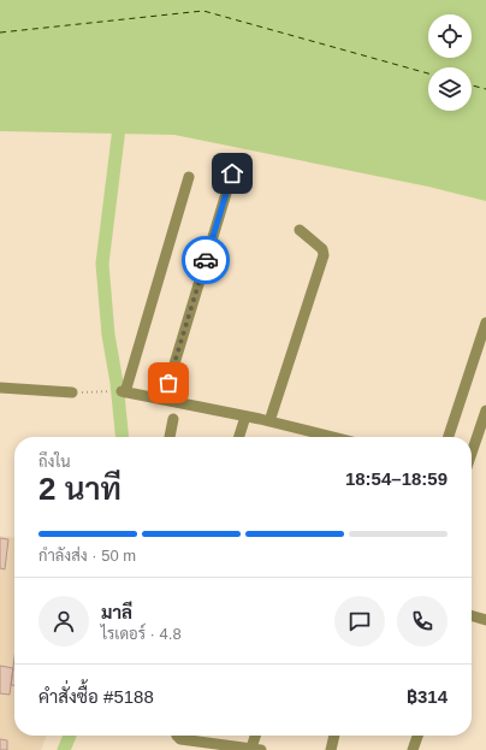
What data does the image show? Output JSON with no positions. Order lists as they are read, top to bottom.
{
  "page": {
    "heading": ["2 นาที", "ถึงใน", "18:54–18:59"],
    "panel": [
      "มาลี",
      "ไรเดอร์ · 4.8",
      "คำสั่งซื้อ #5188",
      "฿314"
    ],
    "bar": "กำลังส่ง · 50 m"
  }
}
